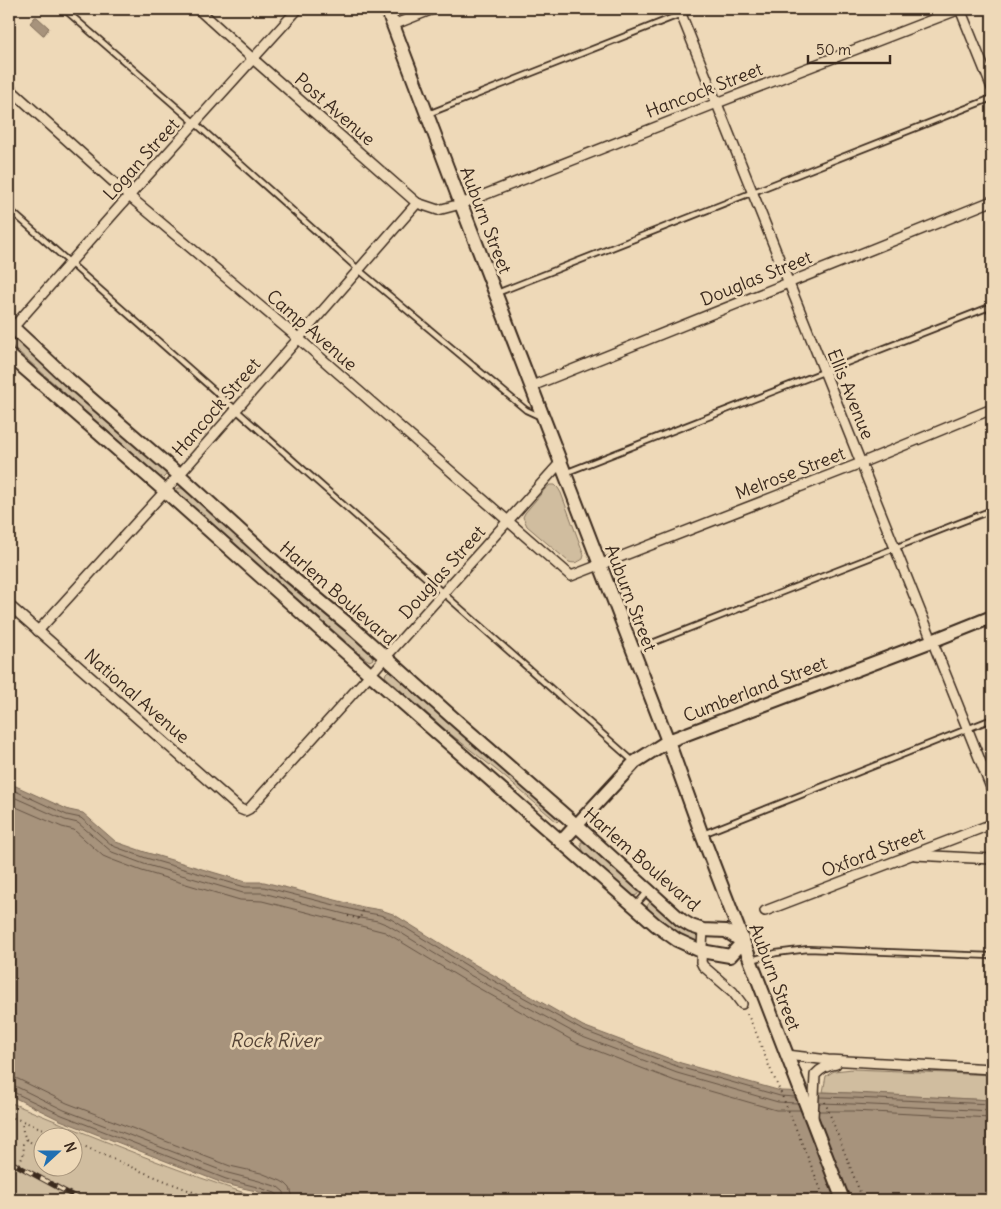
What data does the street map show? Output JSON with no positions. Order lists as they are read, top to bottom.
{
  "streets": {
    "street": [
      "Hancock Street",
      "Post Avenue",
      "Logan Street",
      "Auburn Street",
      "Douglas Street",
      "Camp Avenue",
      "Ellis Avenue",
      "Melrose Street",
      "Harlem Boulevard",
      "Cumberland Street",
      "National Avenue",
      "Oxford Street"
    ]
  },
  "crossings": [
    ["Hancock Street", "Post Avenue"],
    ["Hancock Street", "Auburn Street"],
    ["Hancock Street", "Camp Avenue"],
    ["Hancock Street", "Ellis Avenue"],
    ["Hancock Street", "Harlem Boulevard"],
    ["Hancock Street", "National Avenue"],
    ["Post Avenue", "Logan Street"],
    ["Post Avenue", "Auburn Street"],
    ["Logan Street", "Camp Avenue"],
    ["Logan Street", "Harlem Boulevard"],
    ["Auburn Street", "Douglas Street"],
    ["Auburn Street", "Camp Avenue"],
    ["Auburn Street", "Melrose Street"],
    ["Auburn Street", "Harlem Boulevard"],
    ["Auburn Street", "Cumberland Street"],
    ["Douglas Street", "Camp Avenue"],
    ["Douglas Street", "Ellis Avenue"],
    ["Douglas Street", "Harlem Boulevard"],
    ["Douglas Street", "National Avenue"],
    ["Camp Avenue", "Melrose Street"],
    ["Ellis Avenue", "Melrose Street"],
    ["Ellis Avenue", "Cumberland Street"],
    ["Harlem Boulevard", "Cumberland Street"]
  ],
  "water": ["Rock River"],
  "scale_bar": "50 m",
  "north": "right"
}
